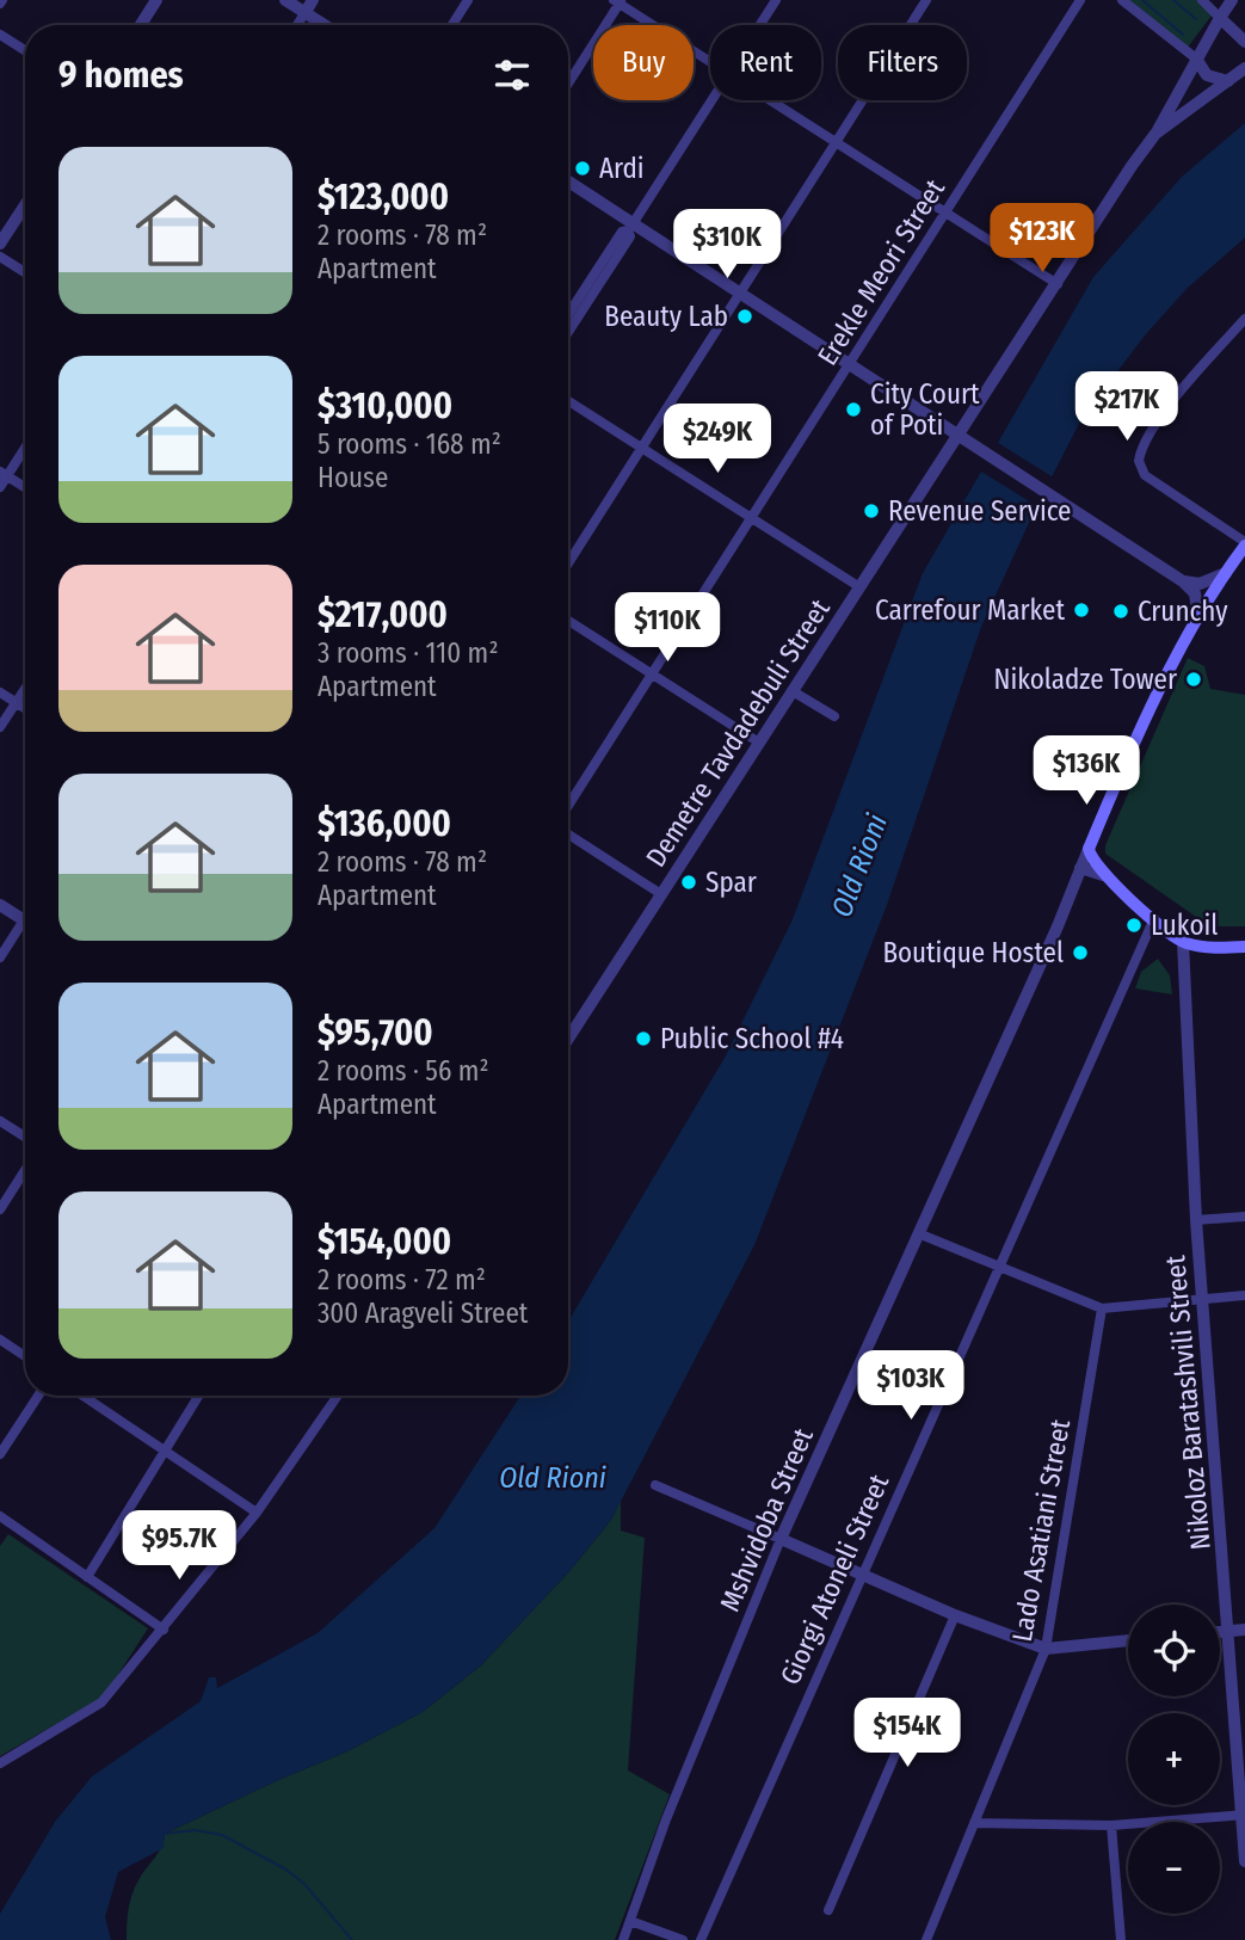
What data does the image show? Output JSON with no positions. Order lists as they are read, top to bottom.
{
  "streets": {
    "street": [
      "Erekle Meori Street",
      "Demetre Tavdadebuli Street",
      "Nikoloz Baratashvili Street",
      "Mshvidoba Street",
      "Lado Asatiani Street",
      "Giorgi Atoneli Street"
    ]
  },
  "water": ["Old Rioni"],
  "places": [
    "Ardi",
    "Beauty Lab",
    "City Court of Poti",
    "Revenue Service",
    "Carrefour Market",
    "Crunchy",
    "Nikoladze Tower",
    "Spar",
    "Lukoil",
    "Boutique Hostel",
    "Public School #4"
  ],
  "page": {
    "chip": ["Buy", "Rent", "Filters"],
    "heading": "9 homes",
    "list": [
      {
        "name": "$123,000",
        "note": "2 rooms · 78 m² · Apartment"
      },
      {
        "name": "$310,000",
        "note": "5 rooms · 168 m² · House"
      },
      {
        "name": "$217,000",
        "note": "3 rooms · 110 m² · Apartment"
      },
      {
        "name": "$136,000",
        "note": "2 rooms · 78 m² · Apartment"
      },
      {
        "name": "$95,700",
        "note": "2 rooms · 56 m² · Apartment"
      },
      {
        "name": "$154,000",
        "note": "2 rooms · 72 m² · 300 Aragveli Street"
      }
    ],
    "price": [
      "$123K",
      "$310K",
      "$217K",
      "$249K",
      "$110K",
      "$136K",
      "$103K",
      "$95.7K",
      "$154K"
    ],
    "map_buttons": ["+", "−"]
  }
}
